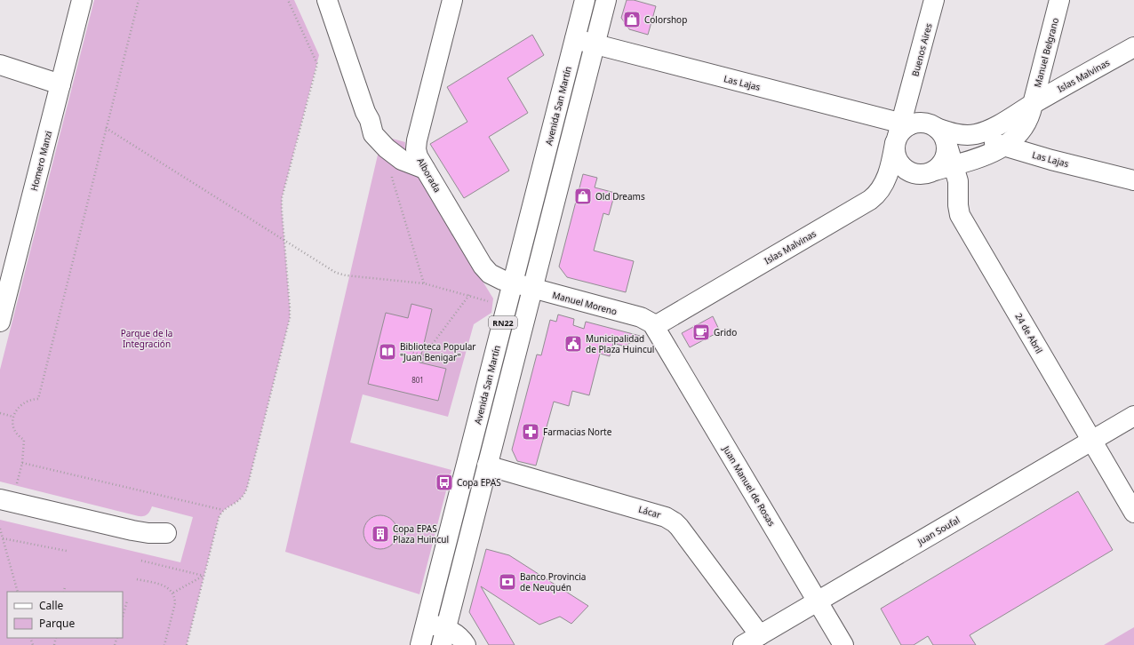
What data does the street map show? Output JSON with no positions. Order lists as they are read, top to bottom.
{
  "streets": {
    "main road": [
      "Buenos Aires",
      "Manuel Belgrano",
      "Islas Malvinas",
      "Las Lajas",
      "Avenida San Martín",
      "Homero Manzi",
      "Alborada",
      "Manuel Moreno",
      "RN22",
      "24 de Abril",
      "Juan Manuel de Rosas",
      "Lácar",
      "Juan Soufal"
    ]
  },
  "crossings": [
    ["Buenos Aires", "Islas Malvinas"],
    ["Buenos Aires", "Las Lajas"],
    ["Buenos Aires", "24 de Abril"],
    ["Manuel Belgrano", "Islas Malvinas"],
    ["Islas Malvinas", "Las Lajas"],
    ["Islas Malvinas", "Manuel Moreno"],
    ["Islas Malvinas", "24 de Abril"],
    ["Islas Malvinas", "Juan Manuel de Rosas"],
    ["Las Lajas", "Avenida San Martín"],
    ["Las Lajas", "RN22"],
    ["Las Lajas", "24 de Abril"],
    ["Avenida San Martín", "Alborada"],
    ["Avenida San Martín", "Manuel Moreno"],
    ["Alborada", "Manuel Moreno"],
    ["Manuel Moreno", "RN22"],
    ["Manuel Moreno", "Juan Manuel de Rosas"],
    ["RN22", "Lácar"],
    ["24 de Abril", "Juan Soufal"],
    ["Juan Manuel de Rosas", "Juan Soufal"],
    ["Lácar", "Juan Soufal"]
  ],
  "parks": ["Parque de la Integración"],
  "places": {
    "shop": ["Colorshop", "Old Dreams"],
    "cafe": ["Grido"],
    "public building": ["Municipalidad de Plaza Huincul"],
    "library": ["Biblioteca Popular \"Juan Benigar\""],
    "pharmacy": ["Farmacias Norte"],
    "bus stop": ["Copa EPAS"],
    "building": ["Copa EPAS Plaza Huincul"],
    "bank": ["Banco Provincia de Neuquén"]
  },
  "house_numbers": ["801"],
  "legend": ["Calle", "Parque"]
}
